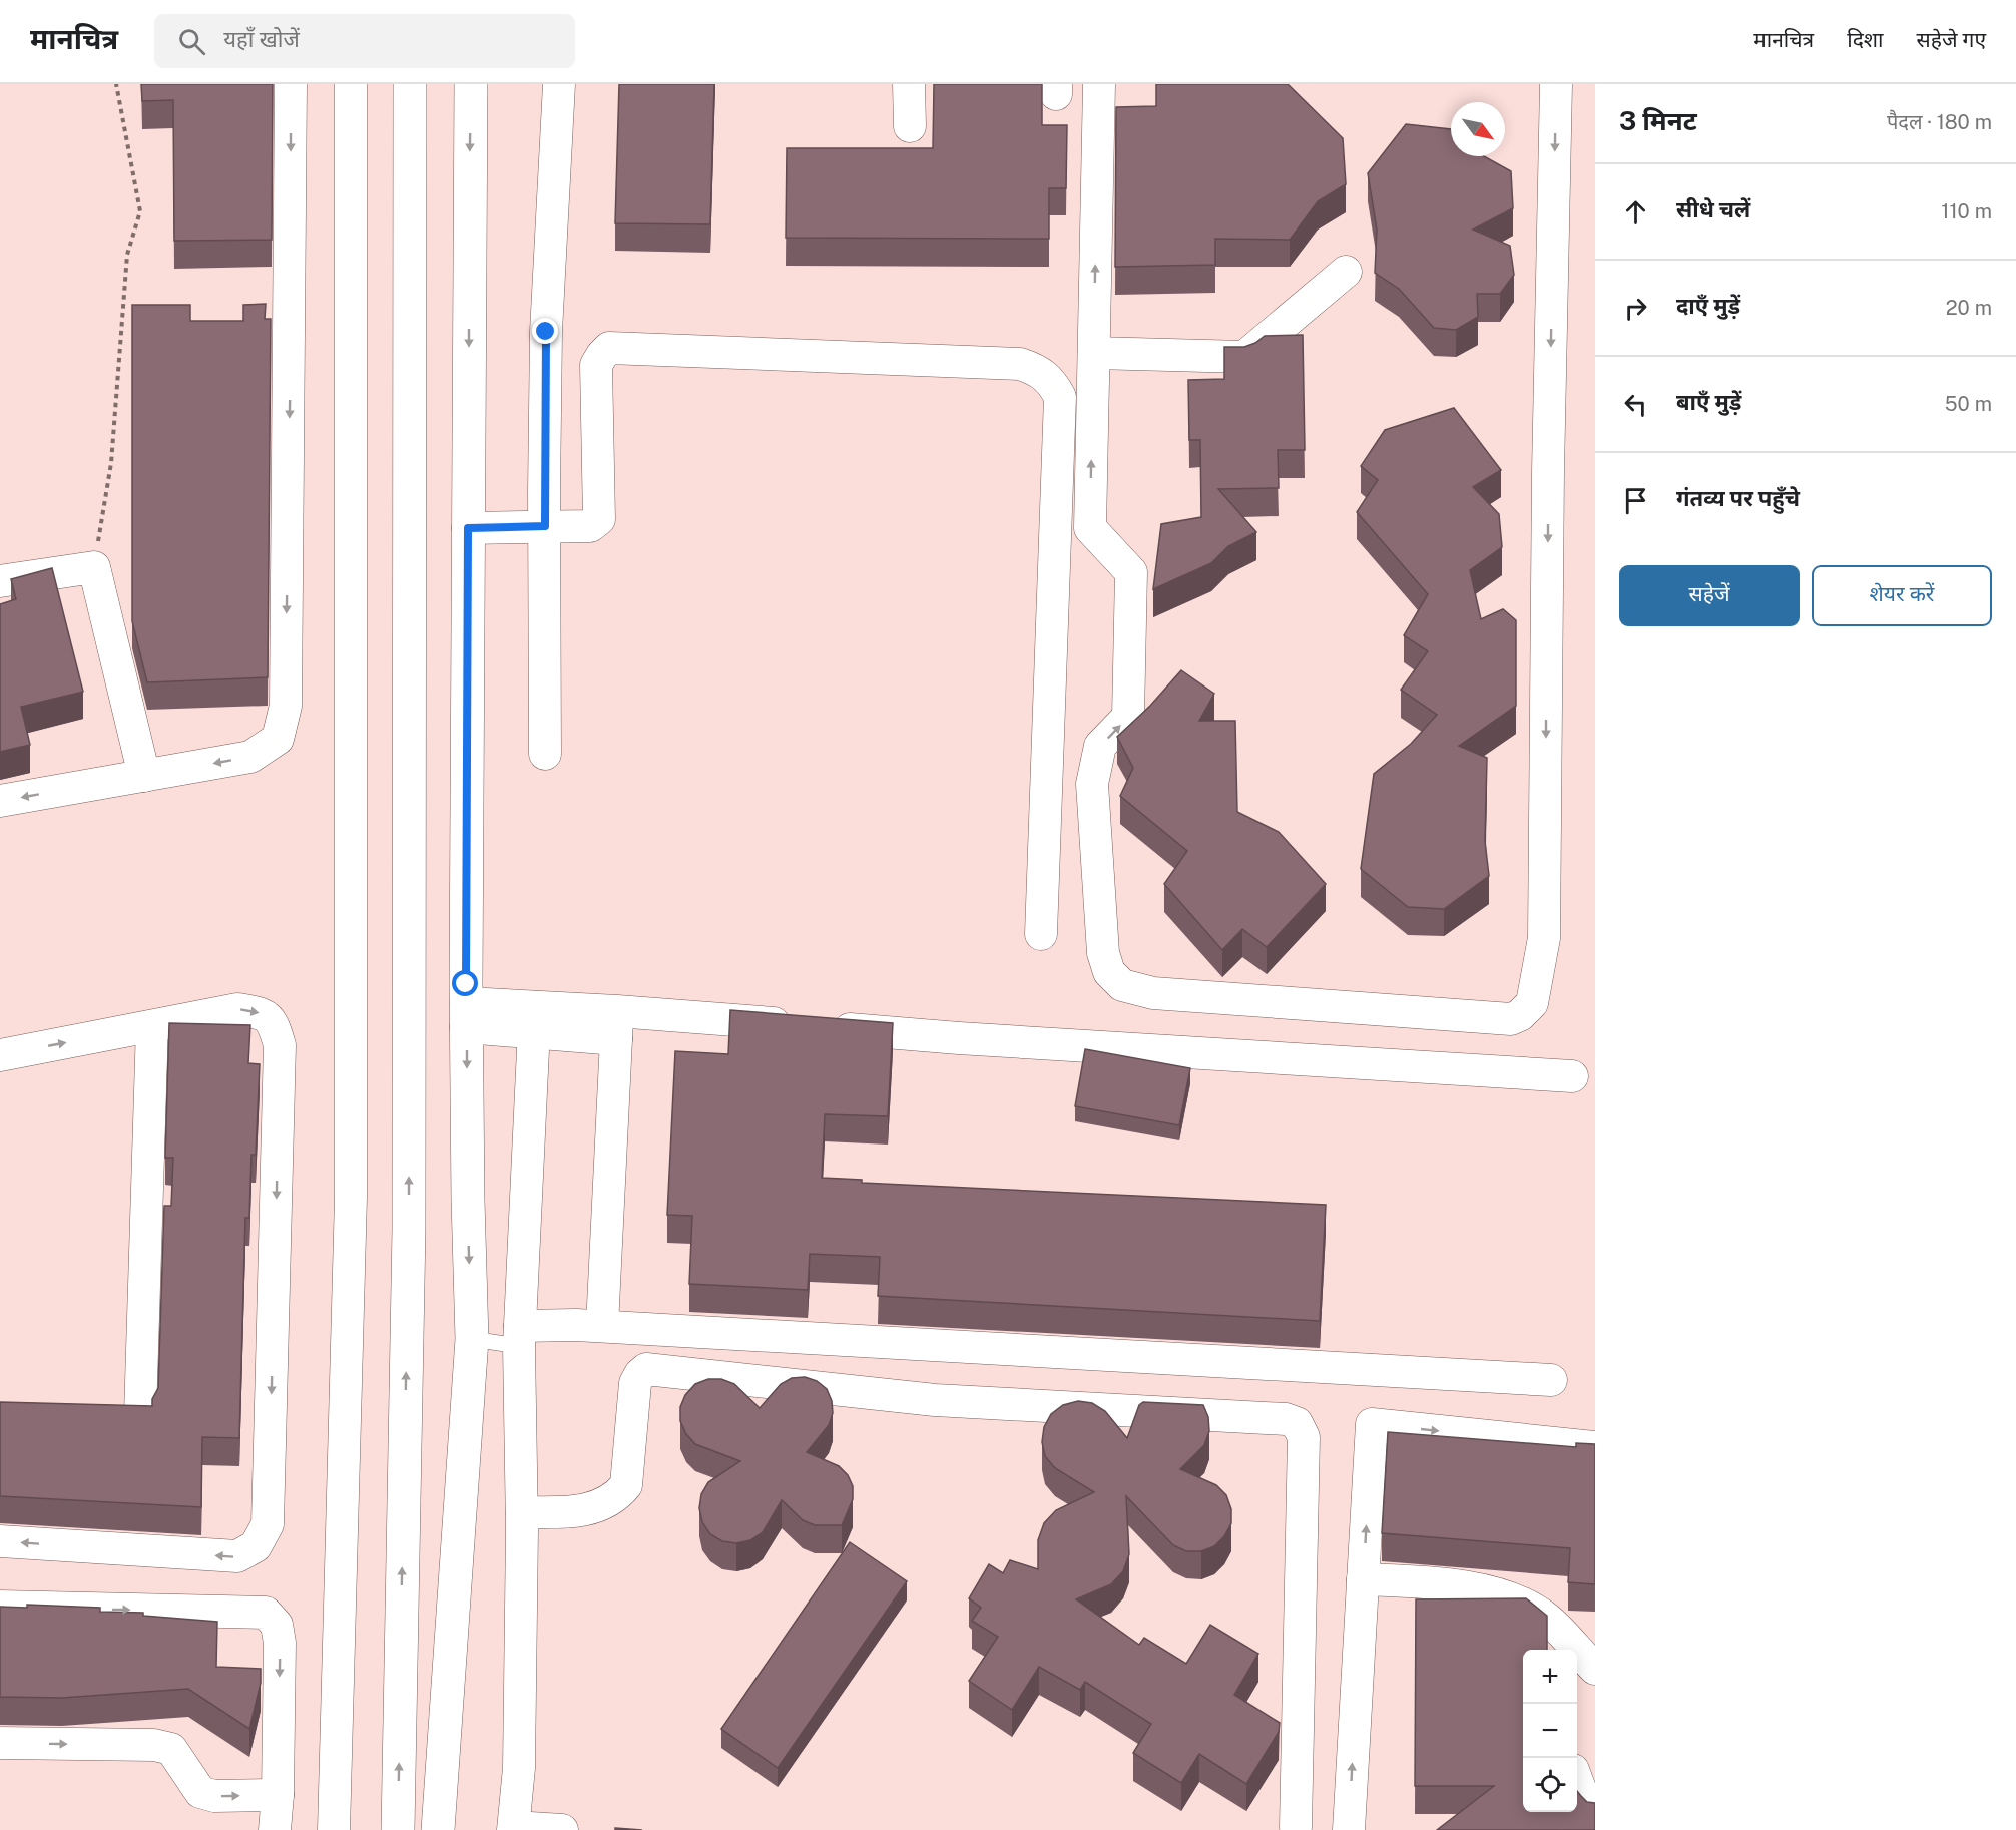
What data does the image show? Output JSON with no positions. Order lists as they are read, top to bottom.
{
  "north": "bottom right",
  "page": {
    "header": "मानचित्र",
    "search": "यहाँ खोजें",
    "nav": ["मानचित्र", "दिशा", "सहेजे गए"],
    "heading": ["3 मिनट", "पैदल · 180 m"],
    "list": [
      ["सीधे चलें", "110 m"],
      ["दाएँ मुड़ें", "20 m"],
      ["बाएँ मुड़ें", "50 m"],
      "गंतव्य पर पहुँचे"
    ],
    "buttons": ["सहेजें", "शेयर करें"],
    "map_buttons": ["+", "−"]
  }
}
